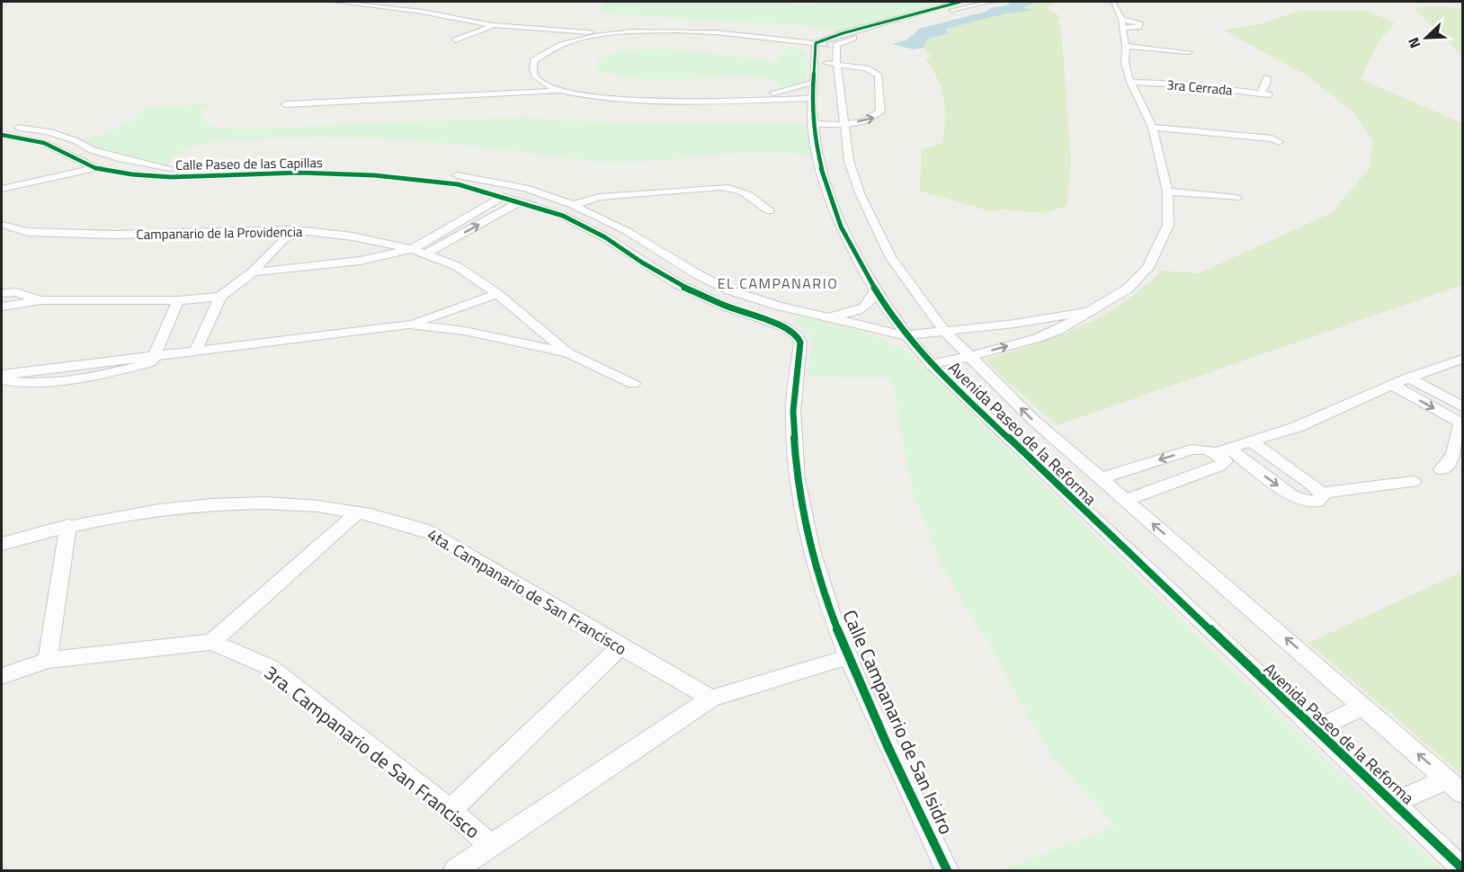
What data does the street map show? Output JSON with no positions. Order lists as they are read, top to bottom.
{
  "streets": {
    "street": [
      "3ra Cerrada",
      "Calle Paseo de las Capillas",
      "Campanario de la Providencia",
      "Avenida Paseo de la Reforma",
      "4ta. Campanario de San Francisco",
      "Calle Campanario de San Isidro",
      "3ra. Campanario de San Francisco"
    ]
  },
  "crossings": [
    ["Calle Paseo de las Capillas", "Calle Campanario de San Isidro"]
  ],
  "districts": ["EL CAMPANARIO"],
  "north": "bottom left"
}
